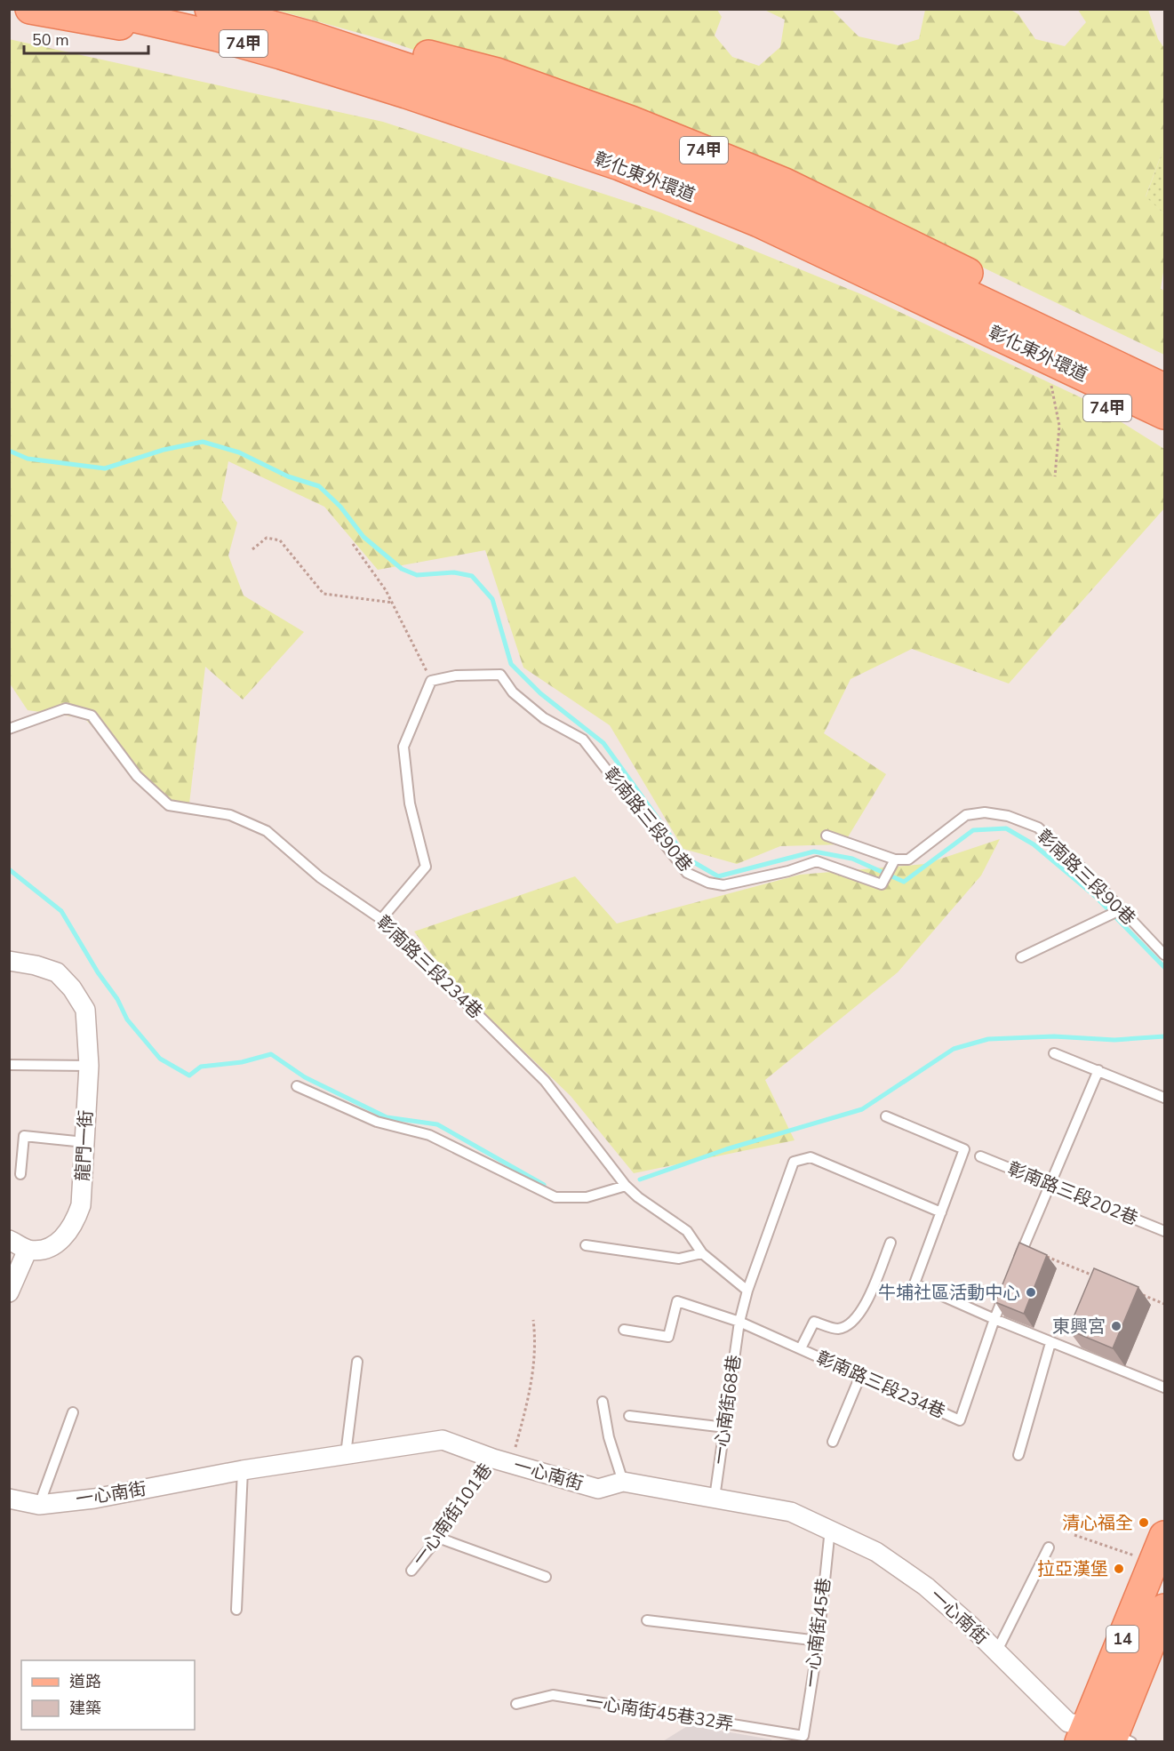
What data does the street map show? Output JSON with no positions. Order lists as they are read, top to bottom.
{
  "streets": {
    "main road": ["74甲", "彰化東外環道", "14"],
    "street": ["龍門一街", "一心南街"],
    "lane": [
      "彰南路三段90巷",
      "彰南路三段234巷",
      "彰南路三段202巷",
      "一心南街68巷",
      "一心南街101巷",
      "一心南街45巷",
      "一心南街45巷32弄"
    ]
  },
  "crossings": [
    ["74甲", "彰化東外環道"],
    ["彰南路三段234巷", "一心南街68巷"],
    ["一心南街68巷", "一心南街"],
    ["一心南街", "一心南街101巷"],
    ["一心南街", "一心南街45巷"],
    ["一心南街", "14"],
    ["一心南街45巷", "一心南街45巷32弄"]
  ],
  "places": [
    "牛埔社區活動中心",
    "東興宮",
    "清心福全",
    "拉亞漢堡"
  ],
  "legend": ["道路", "建築"],
  "scale_bar": "50 m"
}
